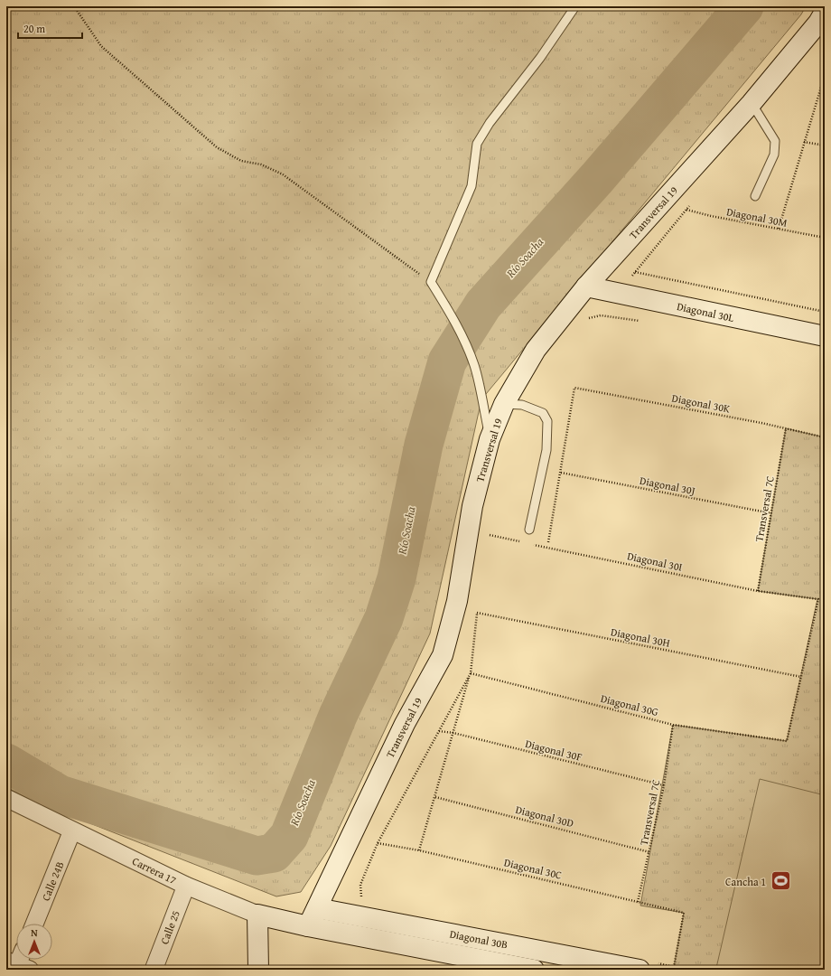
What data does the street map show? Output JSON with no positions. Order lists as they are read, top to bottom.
{
  "streets": {
    "main road": [
      "Transversal 19",
      "Diagonal 30L",
      "Carrera 17",
      "Diagonal 30B"
    ],
    "street": ["Calle 24B", "Calle 25"],
    "path": [
      "Diagonal 30M",
      "Diagonal 30K",
      "Diagonal 30J",
      "Transversal 7C",
      "Diagonal 30I",
      "Diagonal 30H",
      "Diagonal 30G",
      "Diagonal 30F",
      "Diagonal 30D",
      "Diagonal 30C"
    ]
  },
  "crossings": [
    ["Transversal 19", "Diagonal 30L"],
    ["Transversal 19", "Carrera 17"],
    ["Transversal 19", "Diagonal 30B"],
    ["Diagonal 30K", "Diagonal 30J"],
    ["Diagonal 30K", "Transversal 7C"],
    ["Diagonal 30J", "Transversal 7C"],
    ["Transversal 7C", "Diagonal 30I"],
    ["Transversal 7C", "Diagonal 30G"],
    ["Transversal 7C", "Diagonal 30F"],
    ["Transversal 7C", "Diagonal 30D"],
    ["Transversal 7C", "Diagonal 30C"],
    ["Diagonal 30I", "Diagonal 30H"],
    ["Diagonal 30I", "Diagonal 30G"],
    ["Diagonal 30H", "Diagonal 30G"],
    ["Diagonal 30G", "Diagonal 30F"],
    ["Carrera 17", "Calle 24B"],
    ["Carrera 17", "Calle 25"],
    ["Carrera 17", "Diagonal 30B"]
  ],
  "water": ["Río Soacha"],
  "places": {
    "sports": ["Cancha 1"]
  },
  "scale_bar": "20 m",
  "north": "top"
}
